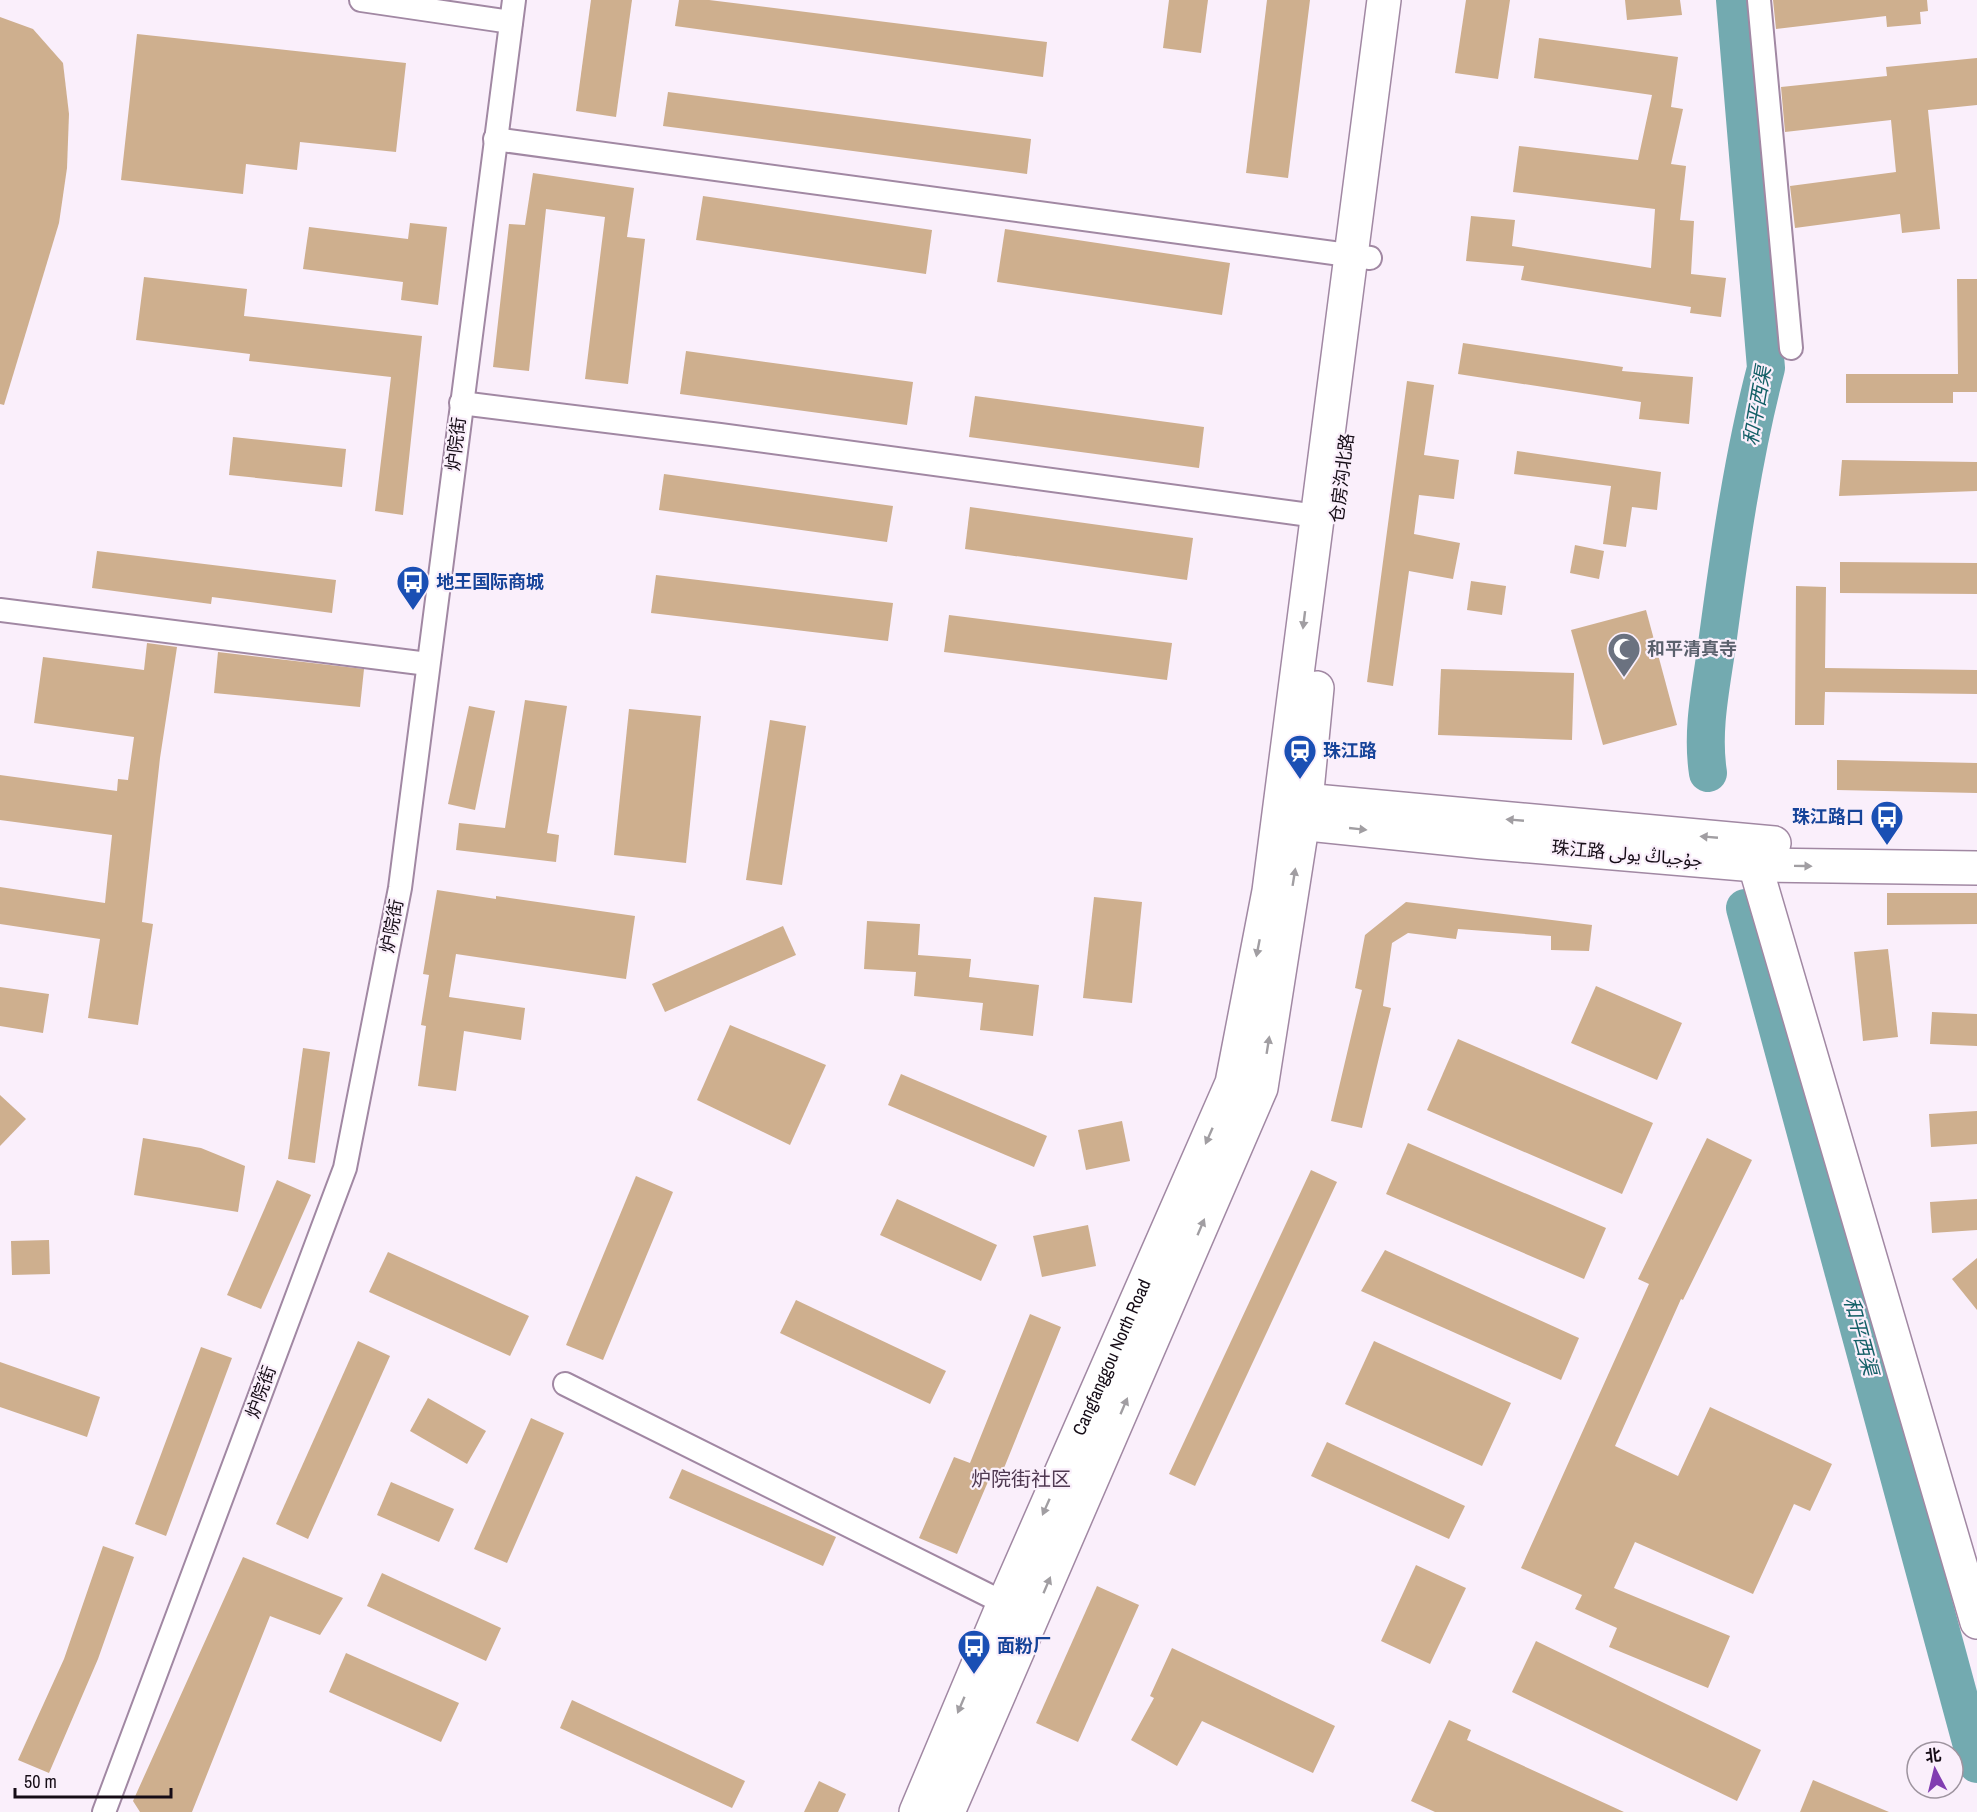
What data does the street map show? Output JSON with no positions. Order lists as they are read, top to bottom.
{
  "streets": {
    "main road": ["仓房沟北路", "珠江路 جۇجياڭ يولى", "Cangfanggou North Road"],
    "street": ["炉院街"]
  },
  "crossings": [
    ["仓房沟北路", "珠江路 جۇجياڭ يولى"],
    ["仓房沟北路", "Cangfanggou North Road"],
    ["珠江路 جۇجياڭ يولى", "Cangfanggou North Road"]
  ],
  "one_way": ["仓房沟北路", "Cangfanggou North Road"],
  "districts": ["炉院街社区"],
  "water": ["和平西渠"],
  "places": {
    "bus stop": ["地王国际商城", "珠江路口", "面粉厂"],
    "mosque": ["和平清真寺"],
    "station": ["珠江路"]
  },
  "scale_bar": "50 m",
  "north": "top"
}
